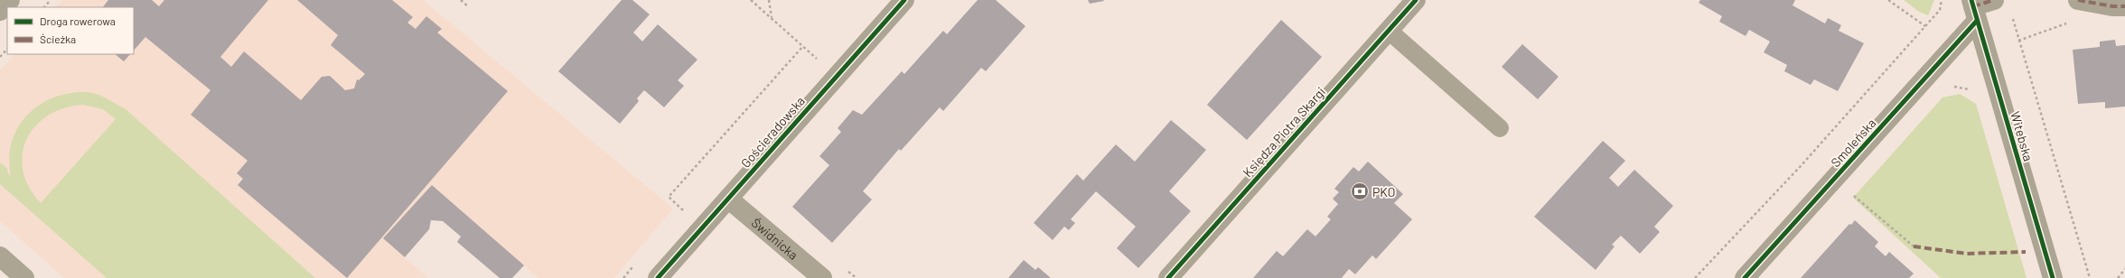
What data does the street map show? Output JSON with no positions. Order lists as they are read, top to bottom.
{
  "streets": {
    "street": [
      "Gościeradowska",
      "Księdza Piotra Skargi",
      "Witebska",
      "Smoleńska",
      "Świdnicka"
    ]
  },
  "crossings": [
    ["Gościeradowska", "Świdnicka"],
    ["Witebska", "Smoleńska"]
  ],
  "places": {
    "bank": ["PKO"]
  },
  "legend": ["Droga rowerowa", "Ścieżka"]
}
